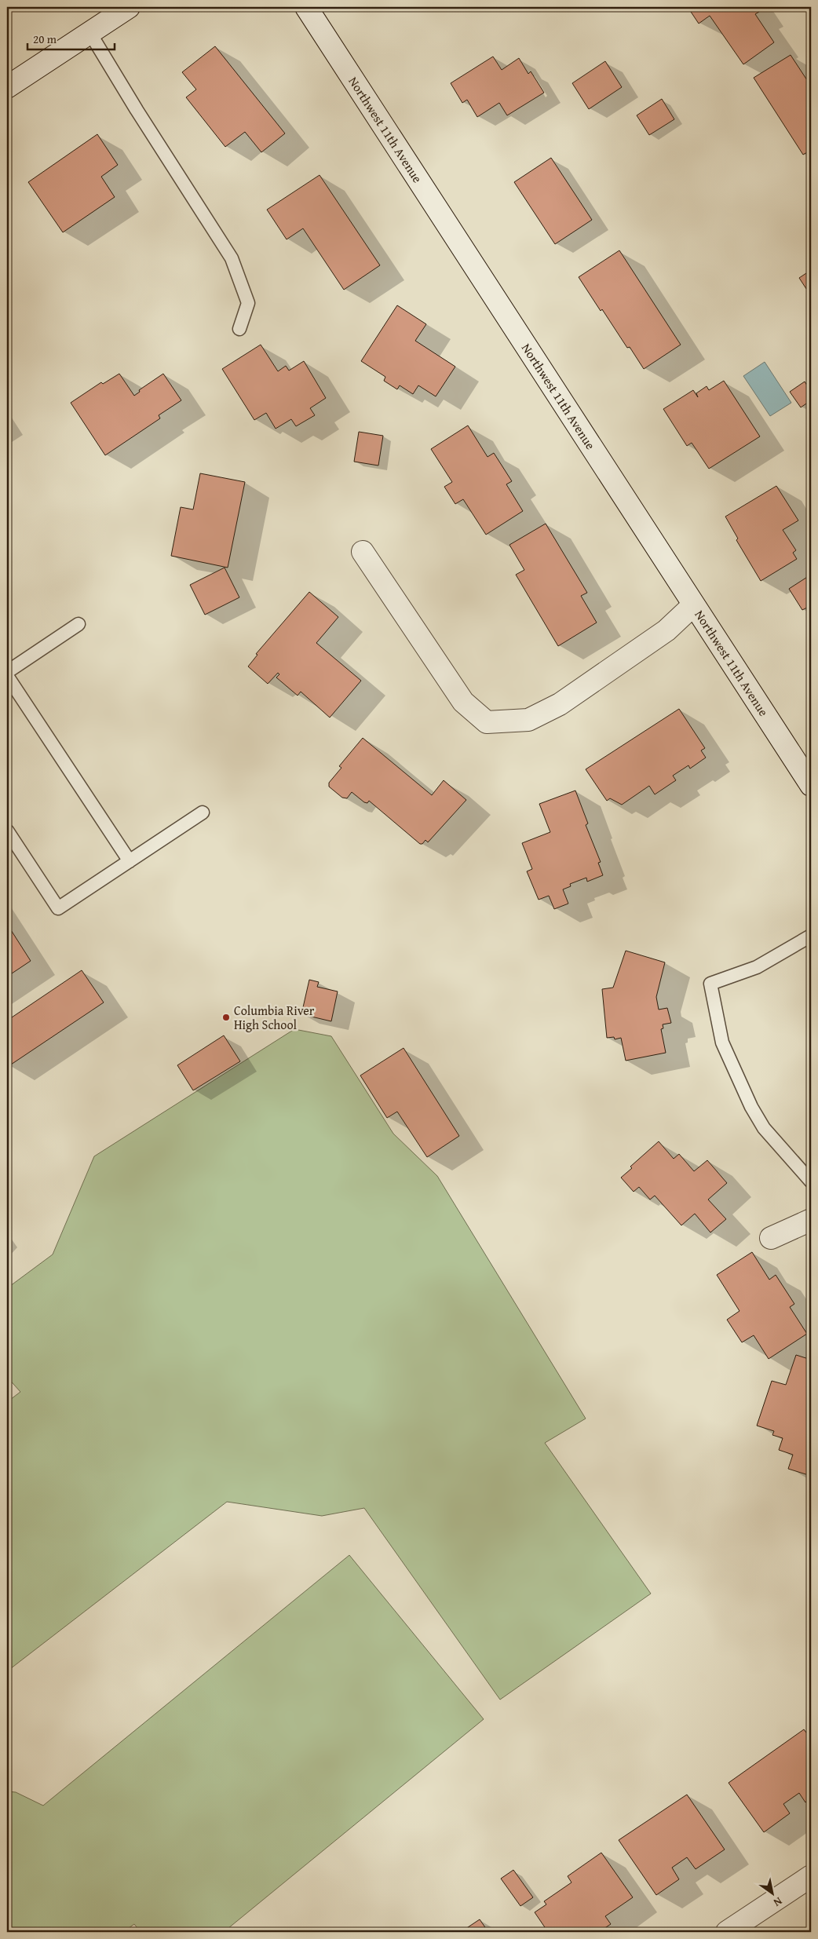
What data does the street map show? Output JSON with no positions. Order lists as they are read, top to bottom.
{
  "streets": {
    "street": ["Northwest 11th Avenue"]
  },
  "places": ["Columbia River High School"],
  "scale_bar": "20 m",
  "north": "bottom right"
}
